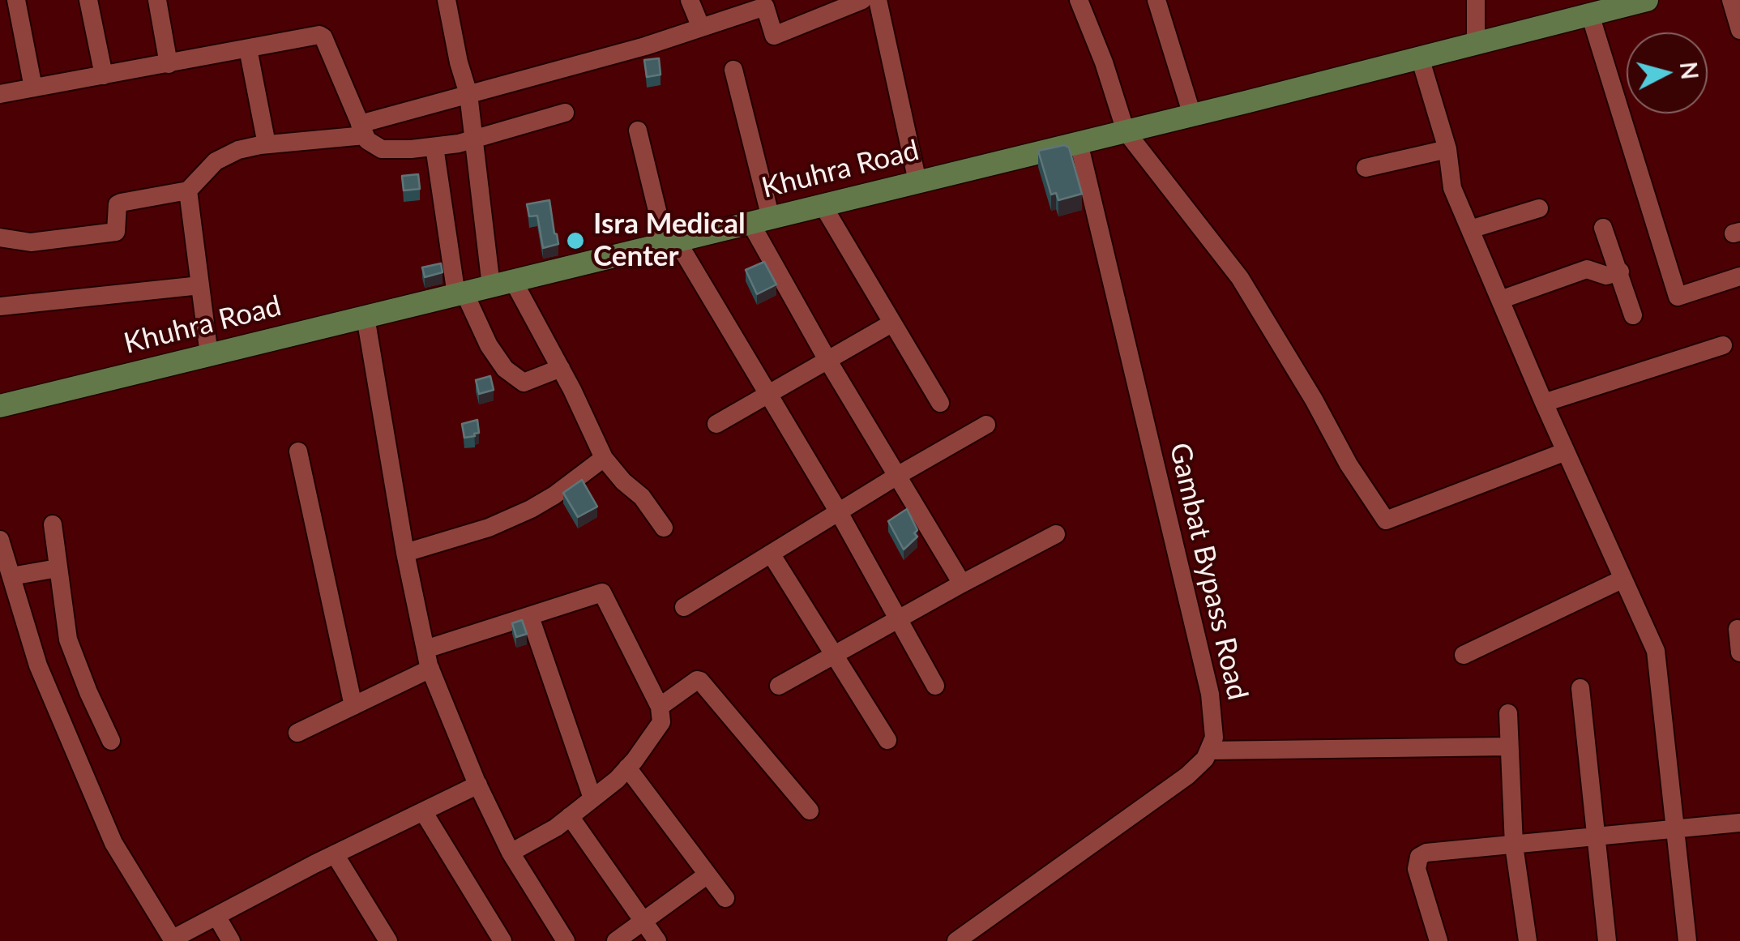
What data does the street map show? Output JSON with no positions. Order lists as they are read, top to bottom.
{
  "streets": {
    "main road": ["Khuhra Road"],
    "street": ["Gambat Bypass Road"]
  },
  "crossings": [
    ["Khuhra Road", "Gambat Bypass Road"]
  ],
  "places": ["Isra Medical Center"],
  "north": "right"
}
